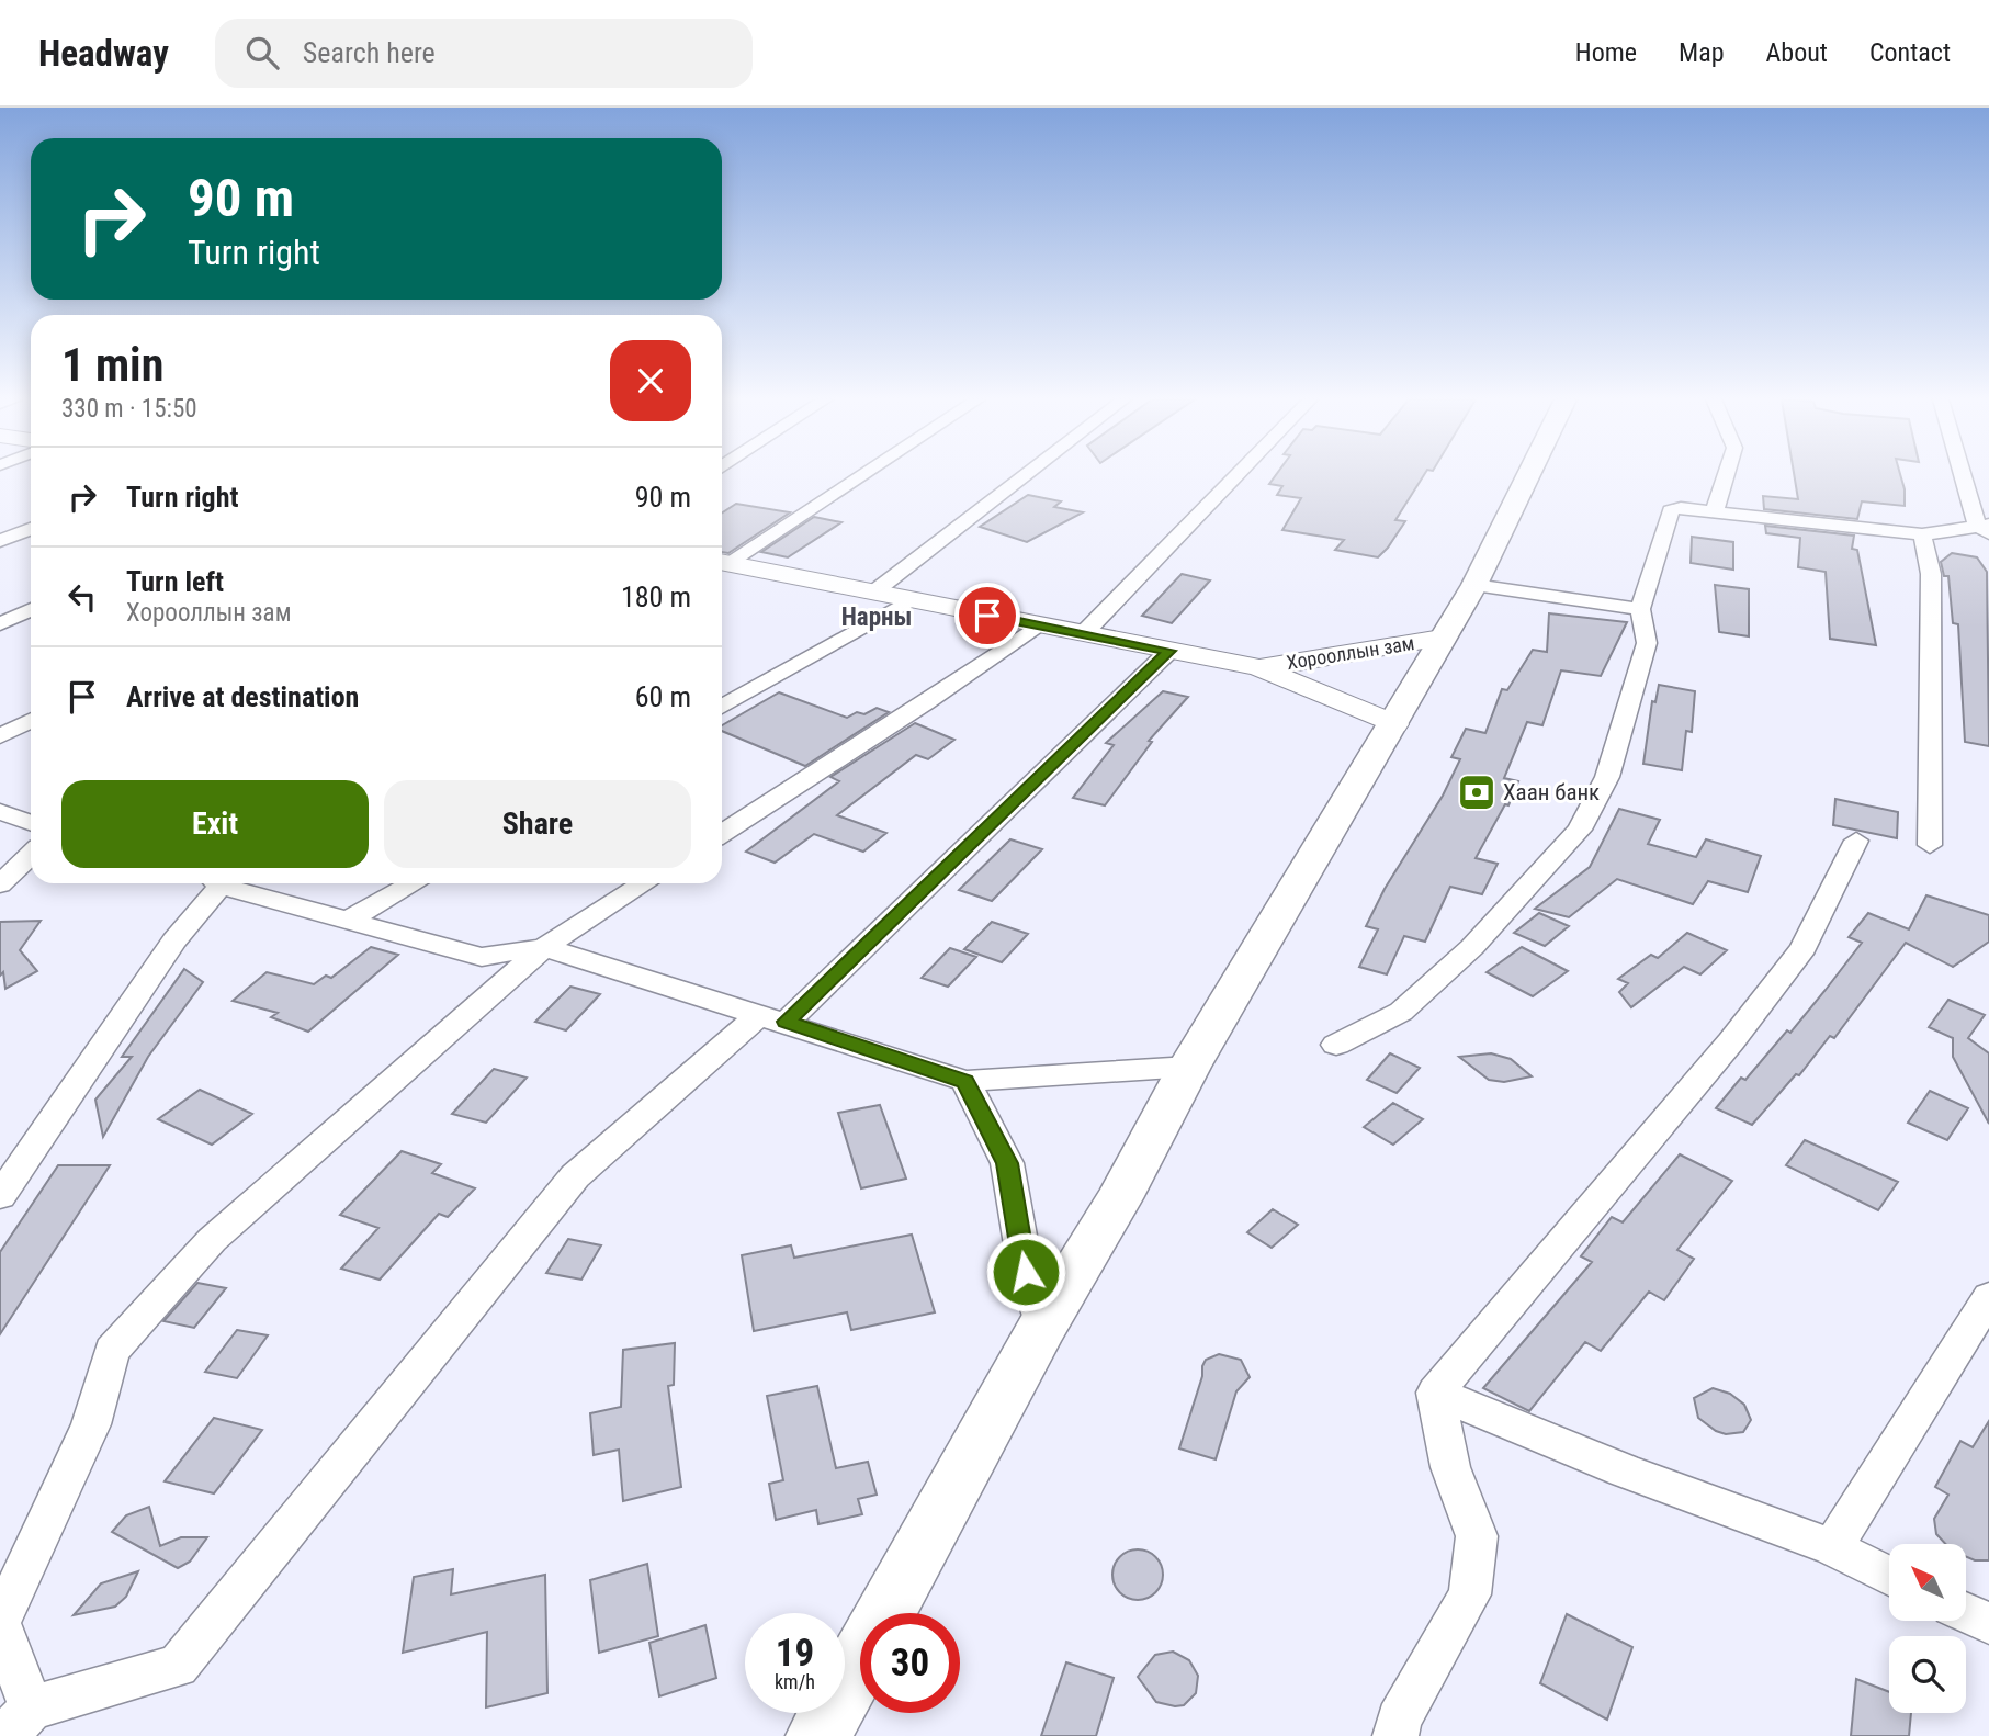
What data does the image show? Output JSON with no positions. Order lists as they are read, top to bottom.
{
  "streets": {
    "street": ["Хорооллын зам"]
  },
  "districts": ["Нарны"],
  "places": {
    "bank": ["Хаан банк"]
  },
  "north": "top left",
  "page": {
    "header": "Headway",
    "search": "Search here",
    "nav": [
      "Home",
      "Map",
      "About",
      "Contact"
    ],
    "turn": ["90 m", "Turn right"],
    "heading": ["1 min", "330 m · 15:50"],
    "list": [
      {
        "name": "Turn right",
        "value": "90 m"
      },
      {
        "name": "Turn left",
        "note": "Хорооллын зам",
        "value": "180 m"
      },
      {
        "name": "Arrive at destination",
        "value": "60 m"
      }
    ],
    "buttons": ["Exit", "Share"],
    "speed": "19 km/h",
    "limit": "30"
  }
}
